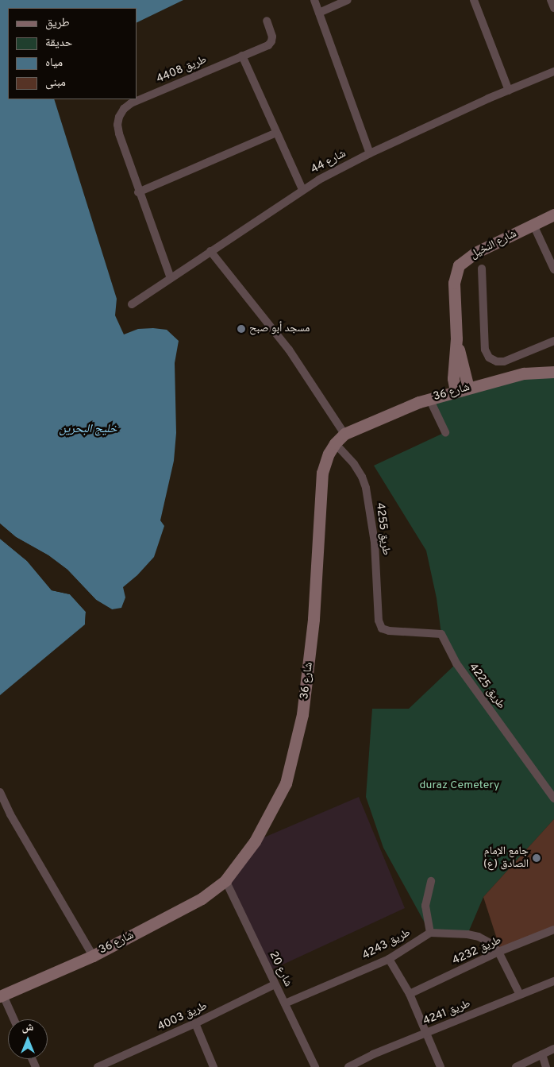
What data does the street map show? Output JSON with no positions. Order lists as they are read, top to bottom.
{
  "streets": {
    "street": [
      "طريق 4408",
      "شارع 44",
      "شارع النخيل",
      "شارع 36",
      "طريق 4255",
      "طريق 4225",
      "طريق 4243",
      "طريق 4232",
      "شارع 20",
      "طريق 4241",
      "طريق 4003"
    ]
  },
  "crossings": [
    ["طريق 4408", "شارع 44"],
    ["شارع النخيل", "شارع 36"],
    ["شارع 36", "طريق 4255"],
    ["شارع 36", "شارع 20"],
    ["طريق 4255", "طريق 4225"],
    ["طريق 4243", "شارع 20"],
    ["شارع 20", "طريق 4003"]
  ],
  "water": ["خليج البحرين"],
  "parks": ["duraz Cemetery"],
  "places": ["مسجد أبو صبح", "جامع الإمام الصادق (ع)"],
  "legend": [
    "طريق",
    "حديقة",
    "مياه",
    "مبنى"
  ],
  "north": "top"
}
